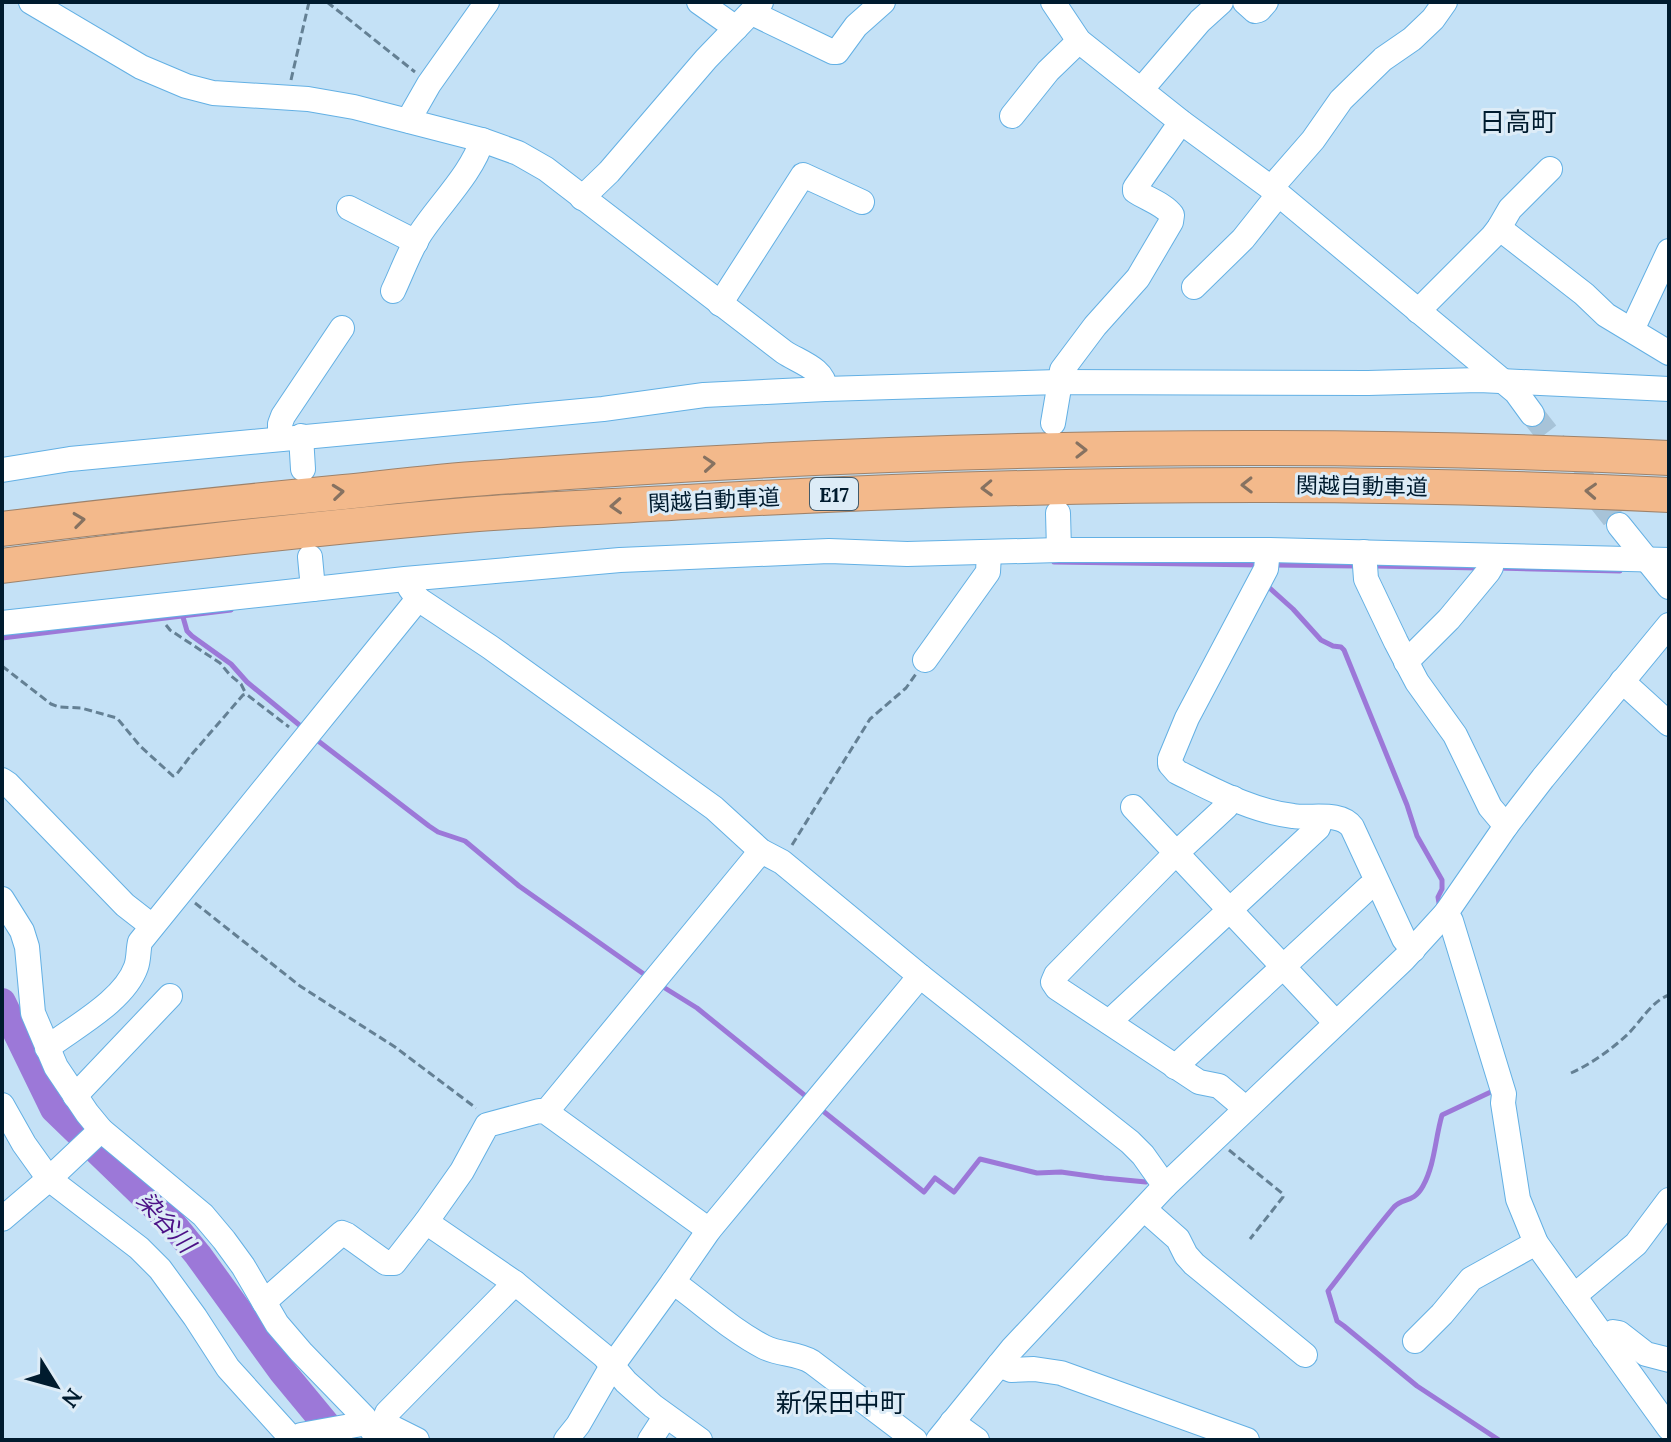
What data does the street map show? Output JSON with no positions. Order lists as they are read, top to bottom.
{
  "streets": {
    "highway": ["関越自動車道", "E17"]
  },
  "districts": ["日高町", "新保田中町"],
  "water": ["染谷川"],
  "north": "bottom right"
}
